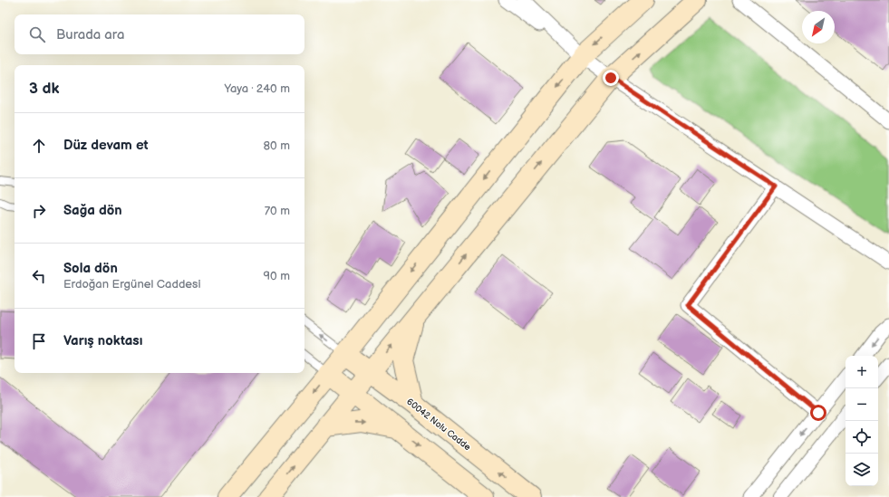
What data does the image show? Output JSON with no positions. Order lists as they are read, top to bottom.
{
  "streets": {
    "main road": ["60042 Nolu Cadde"]
  },
  "north": "bottom left",
  "page": {
    "search": "Burada ara",
    "heading": ["3 dk", "Yaya · 240 m"],
    "list": [
      ["Düz devam et", "80 m"],
      ["Sağa dön", "70 m"],
      ["Sola dön", "Erdoğan Ergünel Caddesi", "90 m"],
      "Varış noktası"
    ],
    "map_buttons": ["+", "−"]
  }
}
